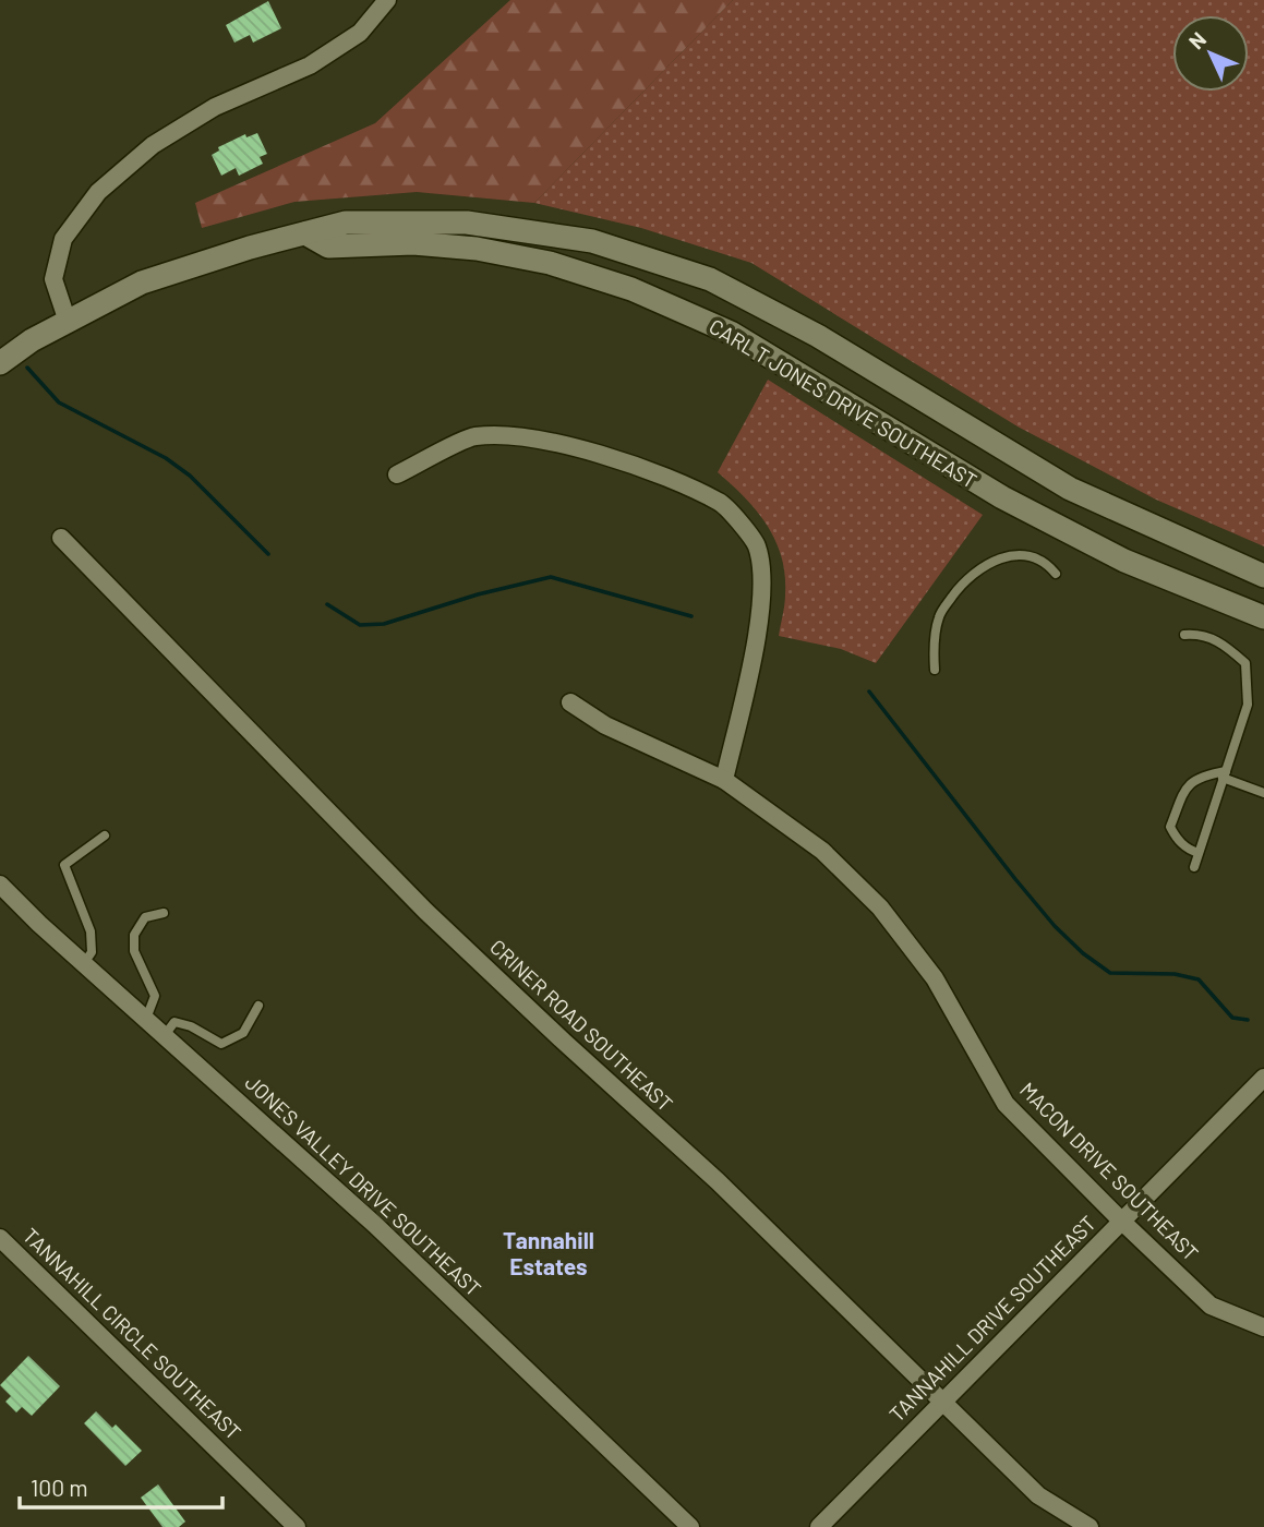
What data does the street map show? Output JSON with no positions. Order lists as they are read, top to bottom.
{
  "streets": {
    "main road": ["CARL T JONES DRIVE SOUTHEAST"],
    "street": [
      "CRINER ROAD SOUTHEAST",
      "MACON DRIVE SOUTHEAST",
      "JONES VALLEY DRIVE SOUTHEAST",
      "TANNAHILL DRIVE SOUTHEAST",
      "TANNAHILL CIRCLE SOUTHEAST"
    ]
  },
  "crossings": [
    ["CRINER ROAD SOUTHEAST", "TANNAHILL DRIVE SOUTHEAST"],
    ["MACON DRIVE SOUTHEAST", "TANNAHILL DRIVE SOUTHEAST"]
  ],
  "districts": ["Tannahill Estates"],
  "scale_bar": "100 m",
  "north": "top left"
}
